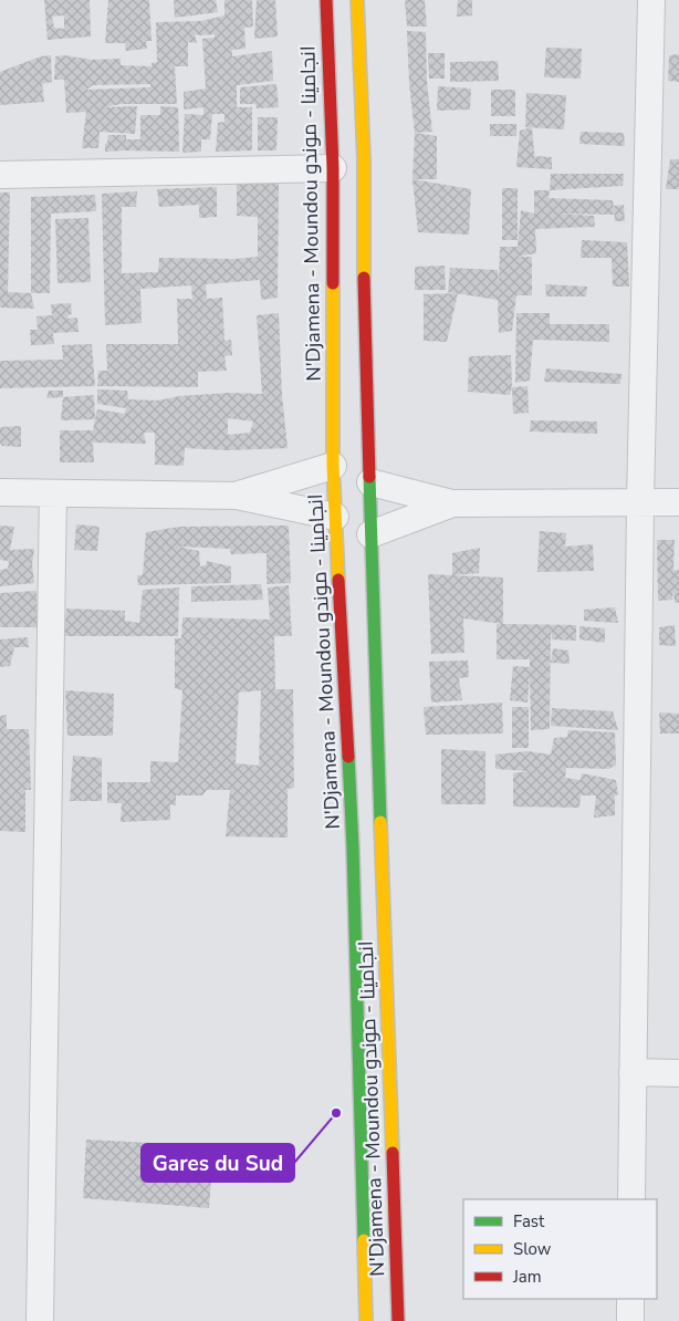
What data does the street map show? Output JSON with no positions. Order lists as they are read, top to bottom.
{
  "streets": {
    "main road": ["N'Djamena - Moundou انجامينا - موندو"]
  },
  "places": ["Gares du Sud"],
  "legend": ["Fast", "Slow", "Jam"]
}
